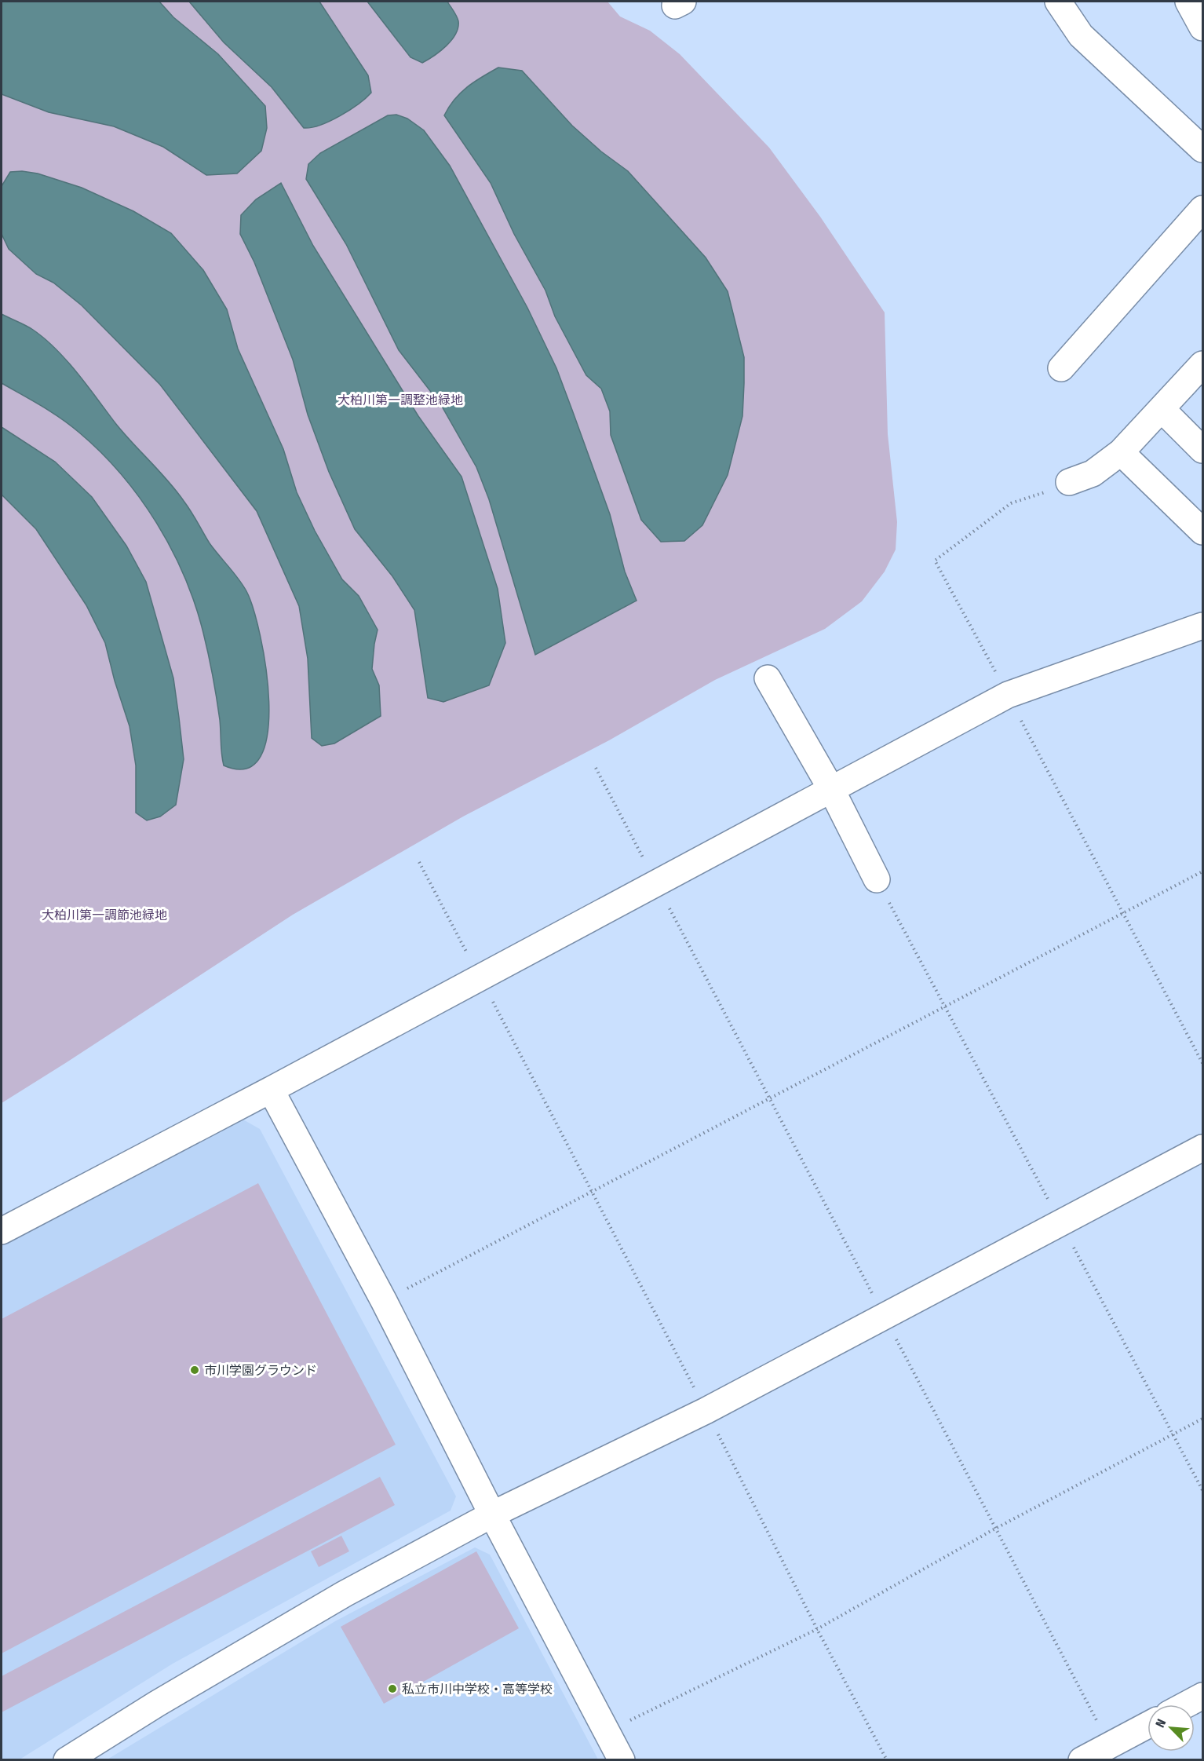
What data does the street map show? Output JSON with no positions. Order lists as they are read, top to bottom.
{
  "parks": ["大柏川第一調整池緑地", "大柏川第一調節池緑地"],
  "places": ["市川学園グラウンド", "私立市川中学校・高等学校"],
  "north": "top left"
}
